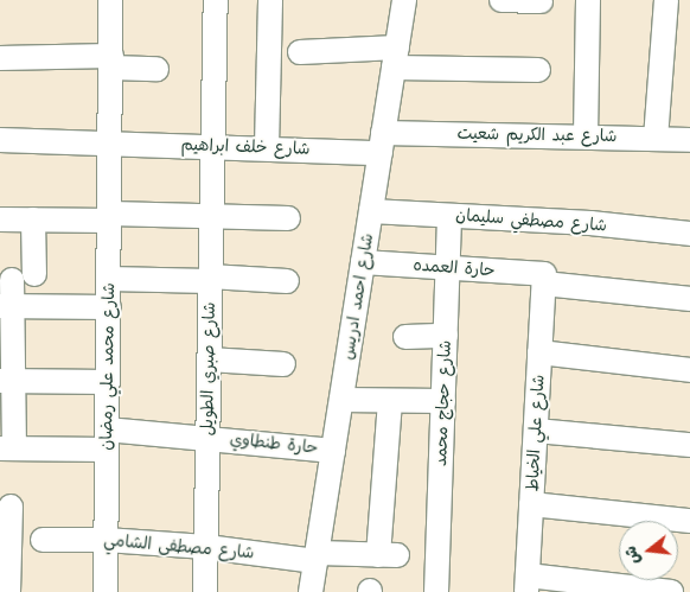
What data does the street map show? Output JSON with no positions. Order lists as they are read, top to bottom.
{
  "streets": {
    "street": [
      "شارع عبد الكريم شعيت",
      "شارع خلف ابراهيم",
      "شارع مصطفي سليمان",
      "حارة العمده",
      "شارع احمد ادريس",
      "شارع محمد علي رمضان",
      "شارع صبري الطويل",
      "شارع حجاج محمد",
      "شارع علي الخياط",
      "حارة طنطاوي",
      "شارع مصطفى الشامي"
    ]
  },
  "crossings": [
    ["شارع عبد الكريم شعيت", "شارع خلف ابراهيم"],
    ["شارع عبد الكريم شعيت", "شارع احمد ادريس"],
    ["شارع خلف ابراهيم", "شارع احمد ادريس"],
    ["شارع خلف ابراهيم", "شارع محمد علي رمضان"],
    ["شارع خلف ابراهيم", "شارع صبري الطويل"],
    ["شارع مصطفي سليمان", "شارع احمد ادريس"],
    ["شارع مصطفي سليمان", "شارع حجاج محمد"],
    ["حارة العمده", "شارع احمد ادريس"],
    ["حارة العمده", "شارع حجاج محمد"],
    ["حارة العمده", "شارع علي الخياط"],
    ["شارع احمد ادريس", "حارة طنطاوي"],
    ["شارع احمد ادريس", "شارع مصطفى الشامي"],
    ["شارع محمد علي رمضان", "حارة طنطاوي"],
    ["شارع محمد علي رمضان", "شارع مصطفى الشامي"],
    ["شارع صبري الطويل", "حارة طنطاوي"],
    ["شارع صبري الطويل", "شارع مصطفى الشامي"]
  ],
  "north": "left"
}
